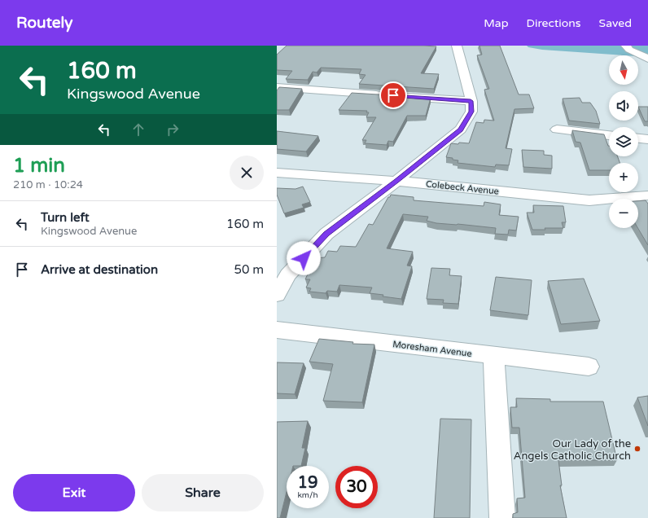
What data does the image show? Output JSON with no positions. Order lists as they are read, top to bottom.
{
  "streets": {
    "street": ["Colebeck Avenue", "Moresham Avenue"]
  },
  "places": ["Our Lady of the Angels Catholic Church"],
  "north": "bottom",
  "page": {
    "header": "Routely",
    "nav": ["Map", "Directions", "Saved"],
    "turn": ["160 m", "Kingswood Avenue"],
    "map_buttons": ["+", "−"],
    "heading": ["1 min", "210 m · 10:24"],
    "list": [
      {
        "name": "Turn left",
        "note": "Kingswood Avenue",
        "value": "160 m"
      },
      {
        "name": "Arrive at destination",
        "value": "50 m"
      }
    ],
    "speed": "19 km/h",
    "limit": "30",
    "buttons": ["Exit", "Share"]
  }
}
